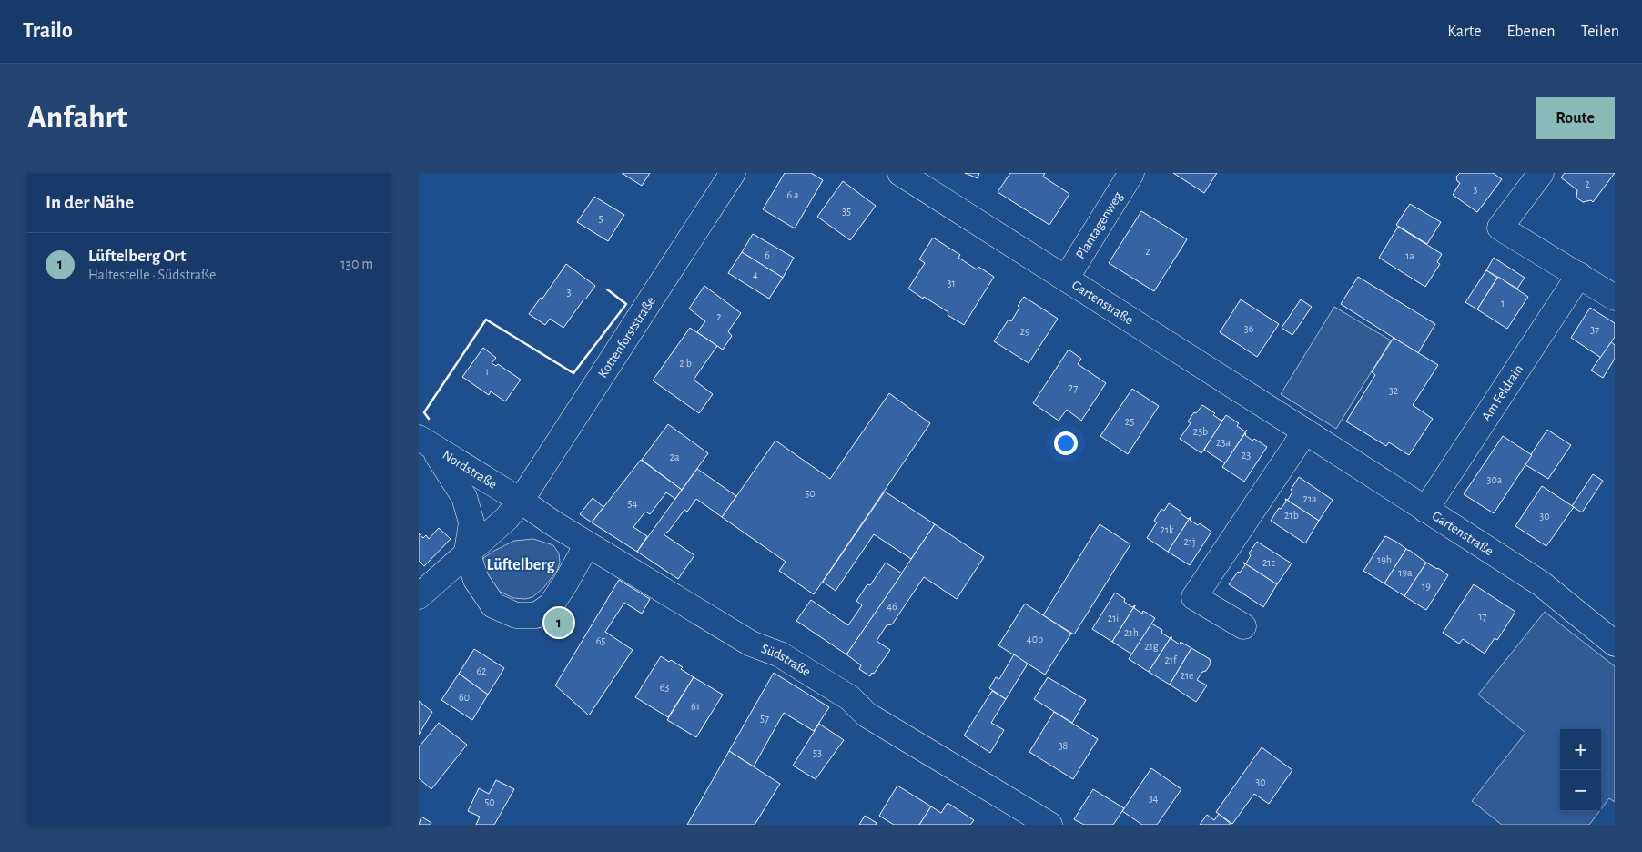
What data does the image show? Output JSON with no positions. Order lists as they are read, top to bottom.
{
  "streets": {
    "street": [
      "Plantagenweg",
      "Gartenstraße",
      "Kottenforststraße",
      "Am Feldrain",
      "Nordstraße",
      "Südstraße"
    ]
  },
  "crossings": [
    ["Plantagenweg", "Gartenstraße"],
    ["Gartenstraße", "Am Feldrain"],
    ["Kottenforststraße", "Nordstraße"],
    ["Kottenforststraße", "Südstraße"],
    ["Nordstraße", "Südstraße"]
  ],
  "districts": ["Lüftelberg"],
  "house_numbers": [
    "2",
    "3",
    "6 a",
    "35",
    "5",
    "2",
    "6",
    "1a",
    "4",
    "31",
    "3",
    "1",
    "2",
    "36",
    "37",
    "29",
    "2 b",
    "1",
    "27",
    "32",
    "25",
    "23b",
    "23a",
    "23",
    "2a",
    "30a",
    "50",
    "21a",
    "54",
    "21b",
    "30",
    "21k",
    "21j",
    "19b",
    "21c",
    "19a",
    "19",
    "46",
    "17",
    "21i",
    "21h",
    "40b",
    "65",
    "21g",
    "21f",
    "62",
    "21e",
    "63",
    "60",
    "61",
    "57",
    "38",
    "53",
    "30",
    "34",
    "50"
  ],
  "page": {
    "header": "Trailo",
    "nav": ["Karte", "Ebenen", "Teilen"],
    "buttons": "Route",
    "title": "Anfahrt",
    "heading": "In der Nähe",
    "list": [
      {
        "mark": "1",
        "name": "Lüftelberg Ort",
        "note": "Haltestelle · Südstraße",
        "value": "130 m"
      }
    ],
    "pins": "1",
    "map_buttons": ["+", "−"]
  }
}
